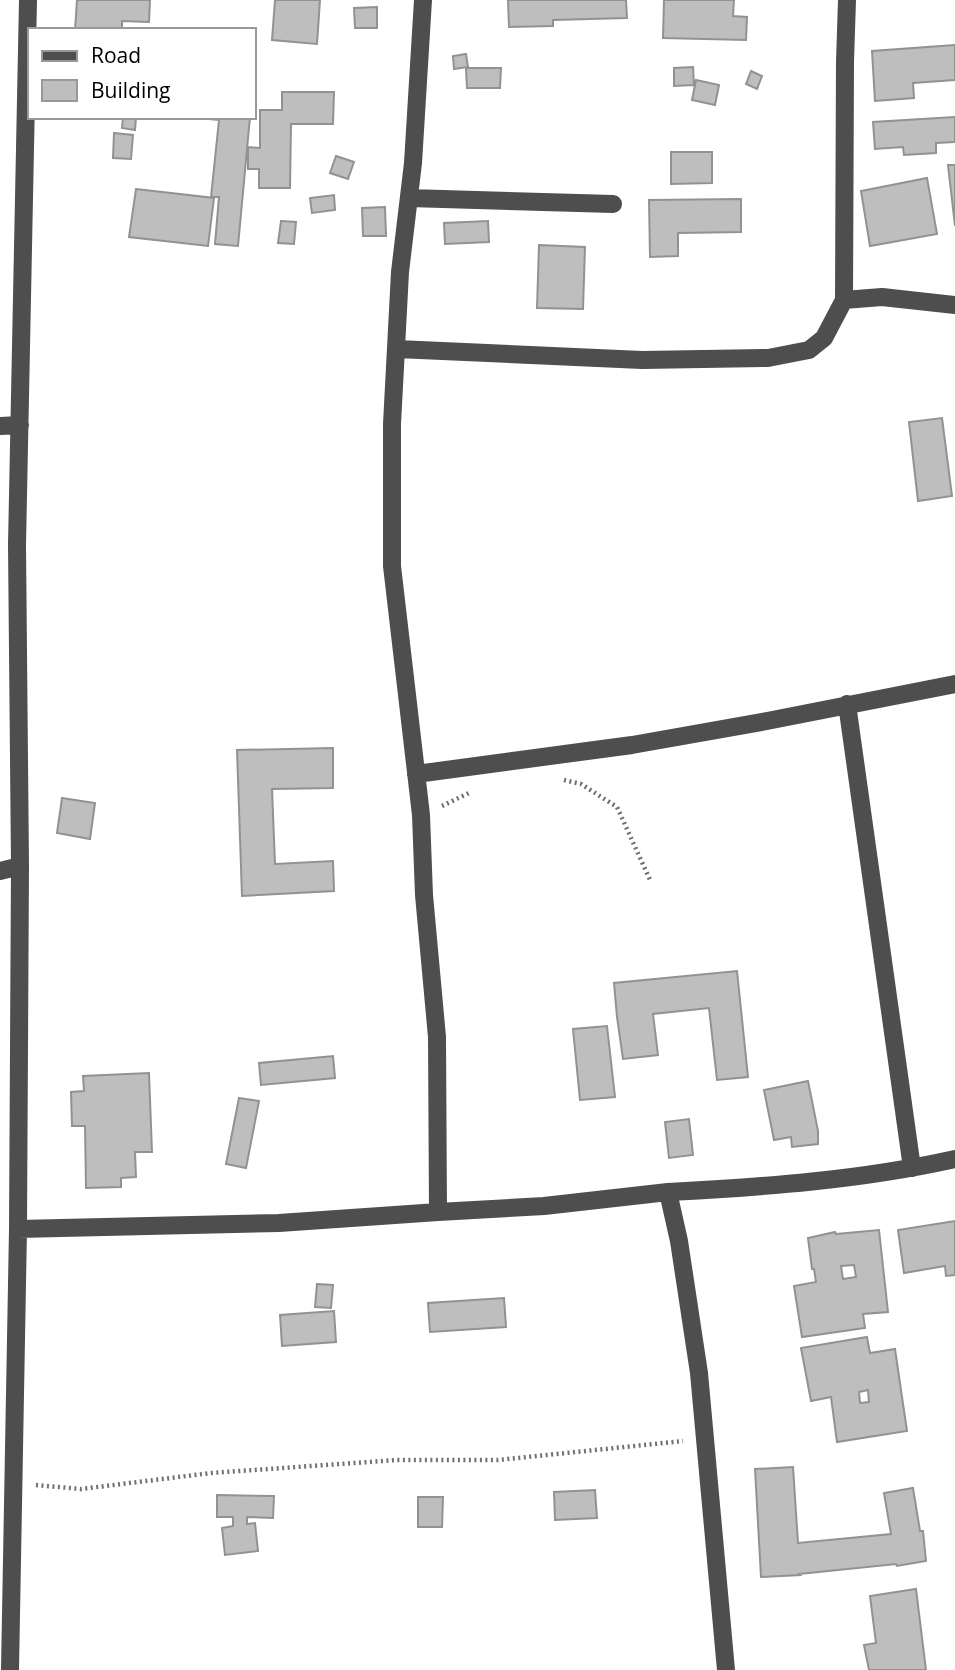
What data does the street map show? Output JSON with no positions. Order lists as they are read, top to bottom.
{
  "legend": ["Road", "Building"]
}
